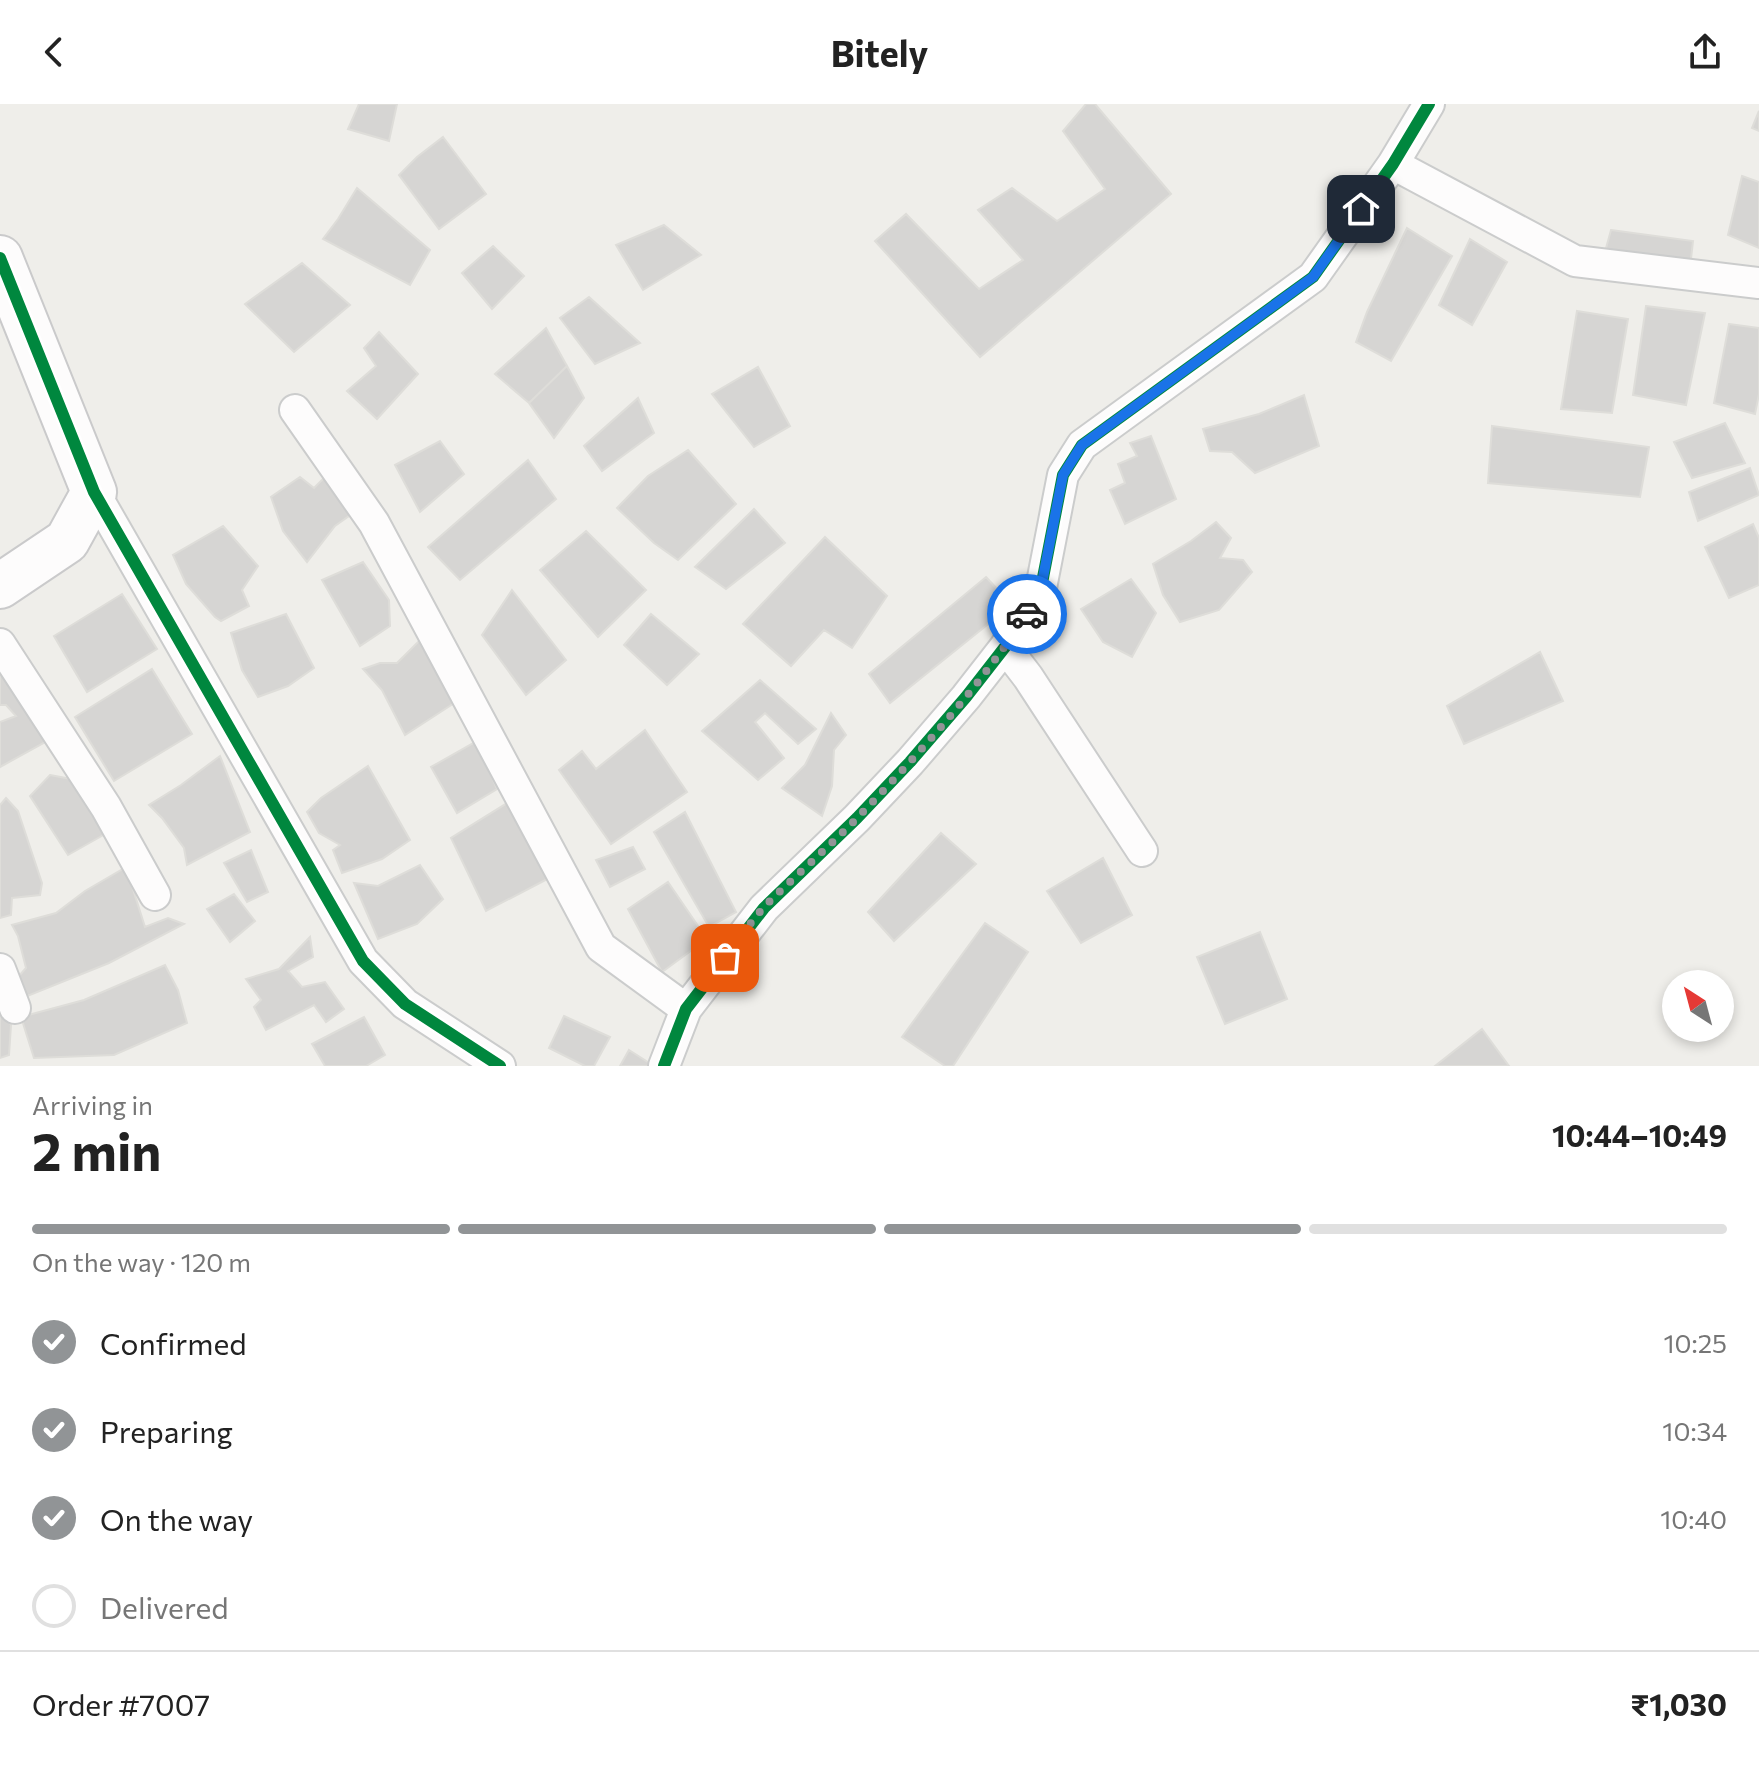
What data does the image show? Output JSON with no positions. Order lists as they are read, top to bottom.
{
  "north": "top left",
  "page": {
    "header": "Bitely",
    "heading": ["2 min", "Arriving in", "10:44–10:49"],
    "panel": ["Order #7007", "₹1,030"],
    "bar": "On the way · 120 m",
    "list": [
      ["Confirmed", "10:25"],
      ["Preparing", "10:34"],
      ["On the way", "10:40"],
      "Delivered"
    ]
  }
}
